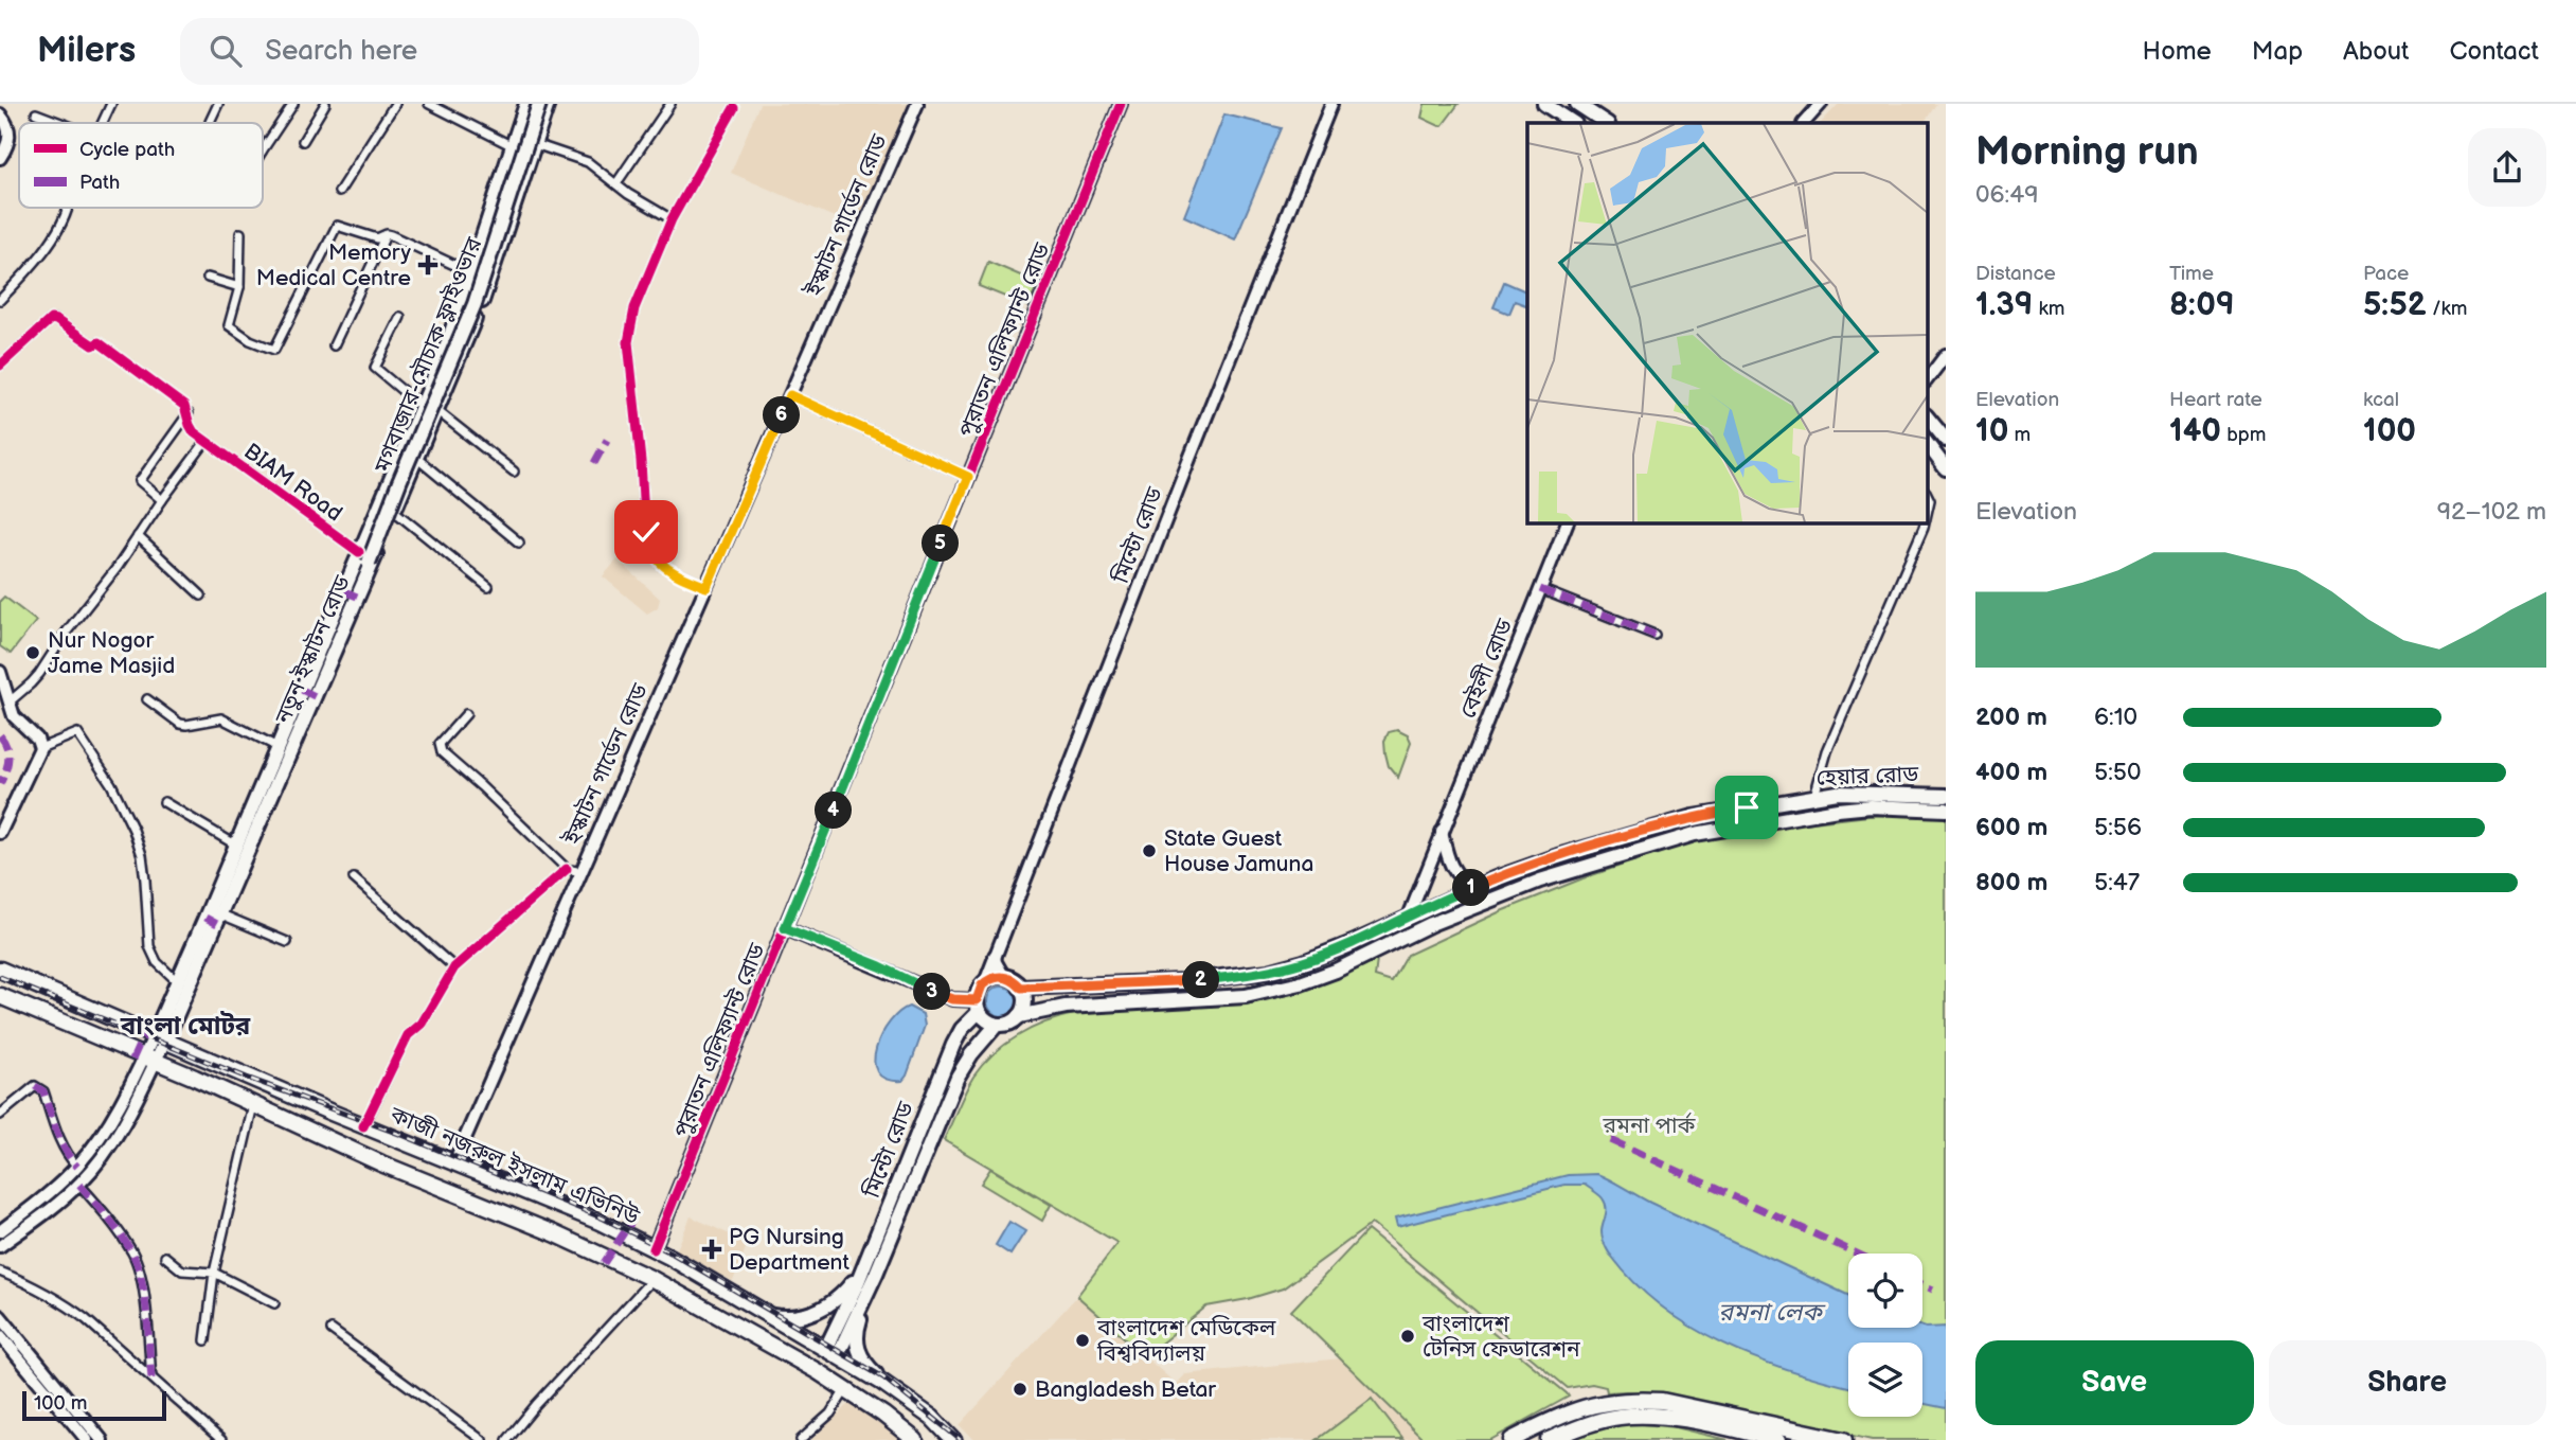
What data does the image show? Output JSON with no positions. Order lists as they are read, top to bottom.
{
  "streets": {
    "highway": ["কাজী নজরুল ইসলাম এভিনিউ"],
    "main road": [
      "ইস্কাটন গার্ডেন রোড",
      "পুরাতন এলিফ্যান্ট রোড",
      "মগবাজার-মৌচাক ফ্লাইওভার",
      "মিন্টো রোড",
      "নতুন ইস্কাটন রোড",
      "বেইলী রোড",
      "হেয়ার রোড"
    ],
    "street": ["BIAM Road"]
  },
  "crossings": [
    ["ইস্কাটন গার্ডেন রোড", "কাজী নজরুল ইসলাম এভিনিউ"],
    ["পুরাতন এলিফ্যান্ট রোড", "কাজী নজরুল ইসলাম এভিনিউ"],
    ["মগবাজার-মৌচাক ফ্লাইওভার", "নতুন ইস্কাটন রোড"],
    ["BIAM Road", "নতুন ইস্কাটন রোড"],
    ["মিন্টো রোড", "হেয়ার রোড"],
    ["মিন্টো রোড", "কাজী নজরুল ইসলাম এভিনিউ"],
    ["নতুন ইস্কাটন রোড", "কাজী নজরুল ইসলাম এভিনিউ"],
    ["বেইলী রোড", "হেয়ার রোড"]
  ],
  "districts": ["বাংলা মোটর"],
  "water": ["রমনা লেক"],
  "parks": ["রমনা পার্ক"],
  "places": {
    "health": ["Memory Medical Centre", "PG Nursing Department"],
    "other": [
      "Nur Nogor Jame Masjid",
      "State Guest House Jamuna",
      "বাংলাদেশ টেনিস ফেডারেশন",
      "বাংলাদেশ মেডিকেল বিশ্ববিদ্যালয়",
      "Bangladesh Betar"
    ]
  },
  "legend": ["Cycle path", "Path"],
  "scale_bar": "100 m",
  "page": {
    "header": "Milers",
    "search": "Search here",
    "nav": [
      "Home",
      "Map",
      "About",
      "Contact"
    ],
    "heading": ["Morning run", "06:49"],
    "stats": [
      ["Distance", "1.39 km"],
      ["Time", "8:09"],
      ["Pace", "5:52 /km"],
      ["Elevation", "10 m"],
      ["Heart rate", "140 bpm"],
      ["kcal", "100"]
    ],
    "pins": [
      "6",
      "5",
      "4",
      "1",
      "2",
      "3"
    ],
    "chart": ["Elevation", "92–102 m"],
    "list": [
      {
        "name": "200 m",
        "note": "6:10"
      },
      {
        "name": "400 m",
        "note": "5:50"
      },
      {
        "name": "600 m",
        "note": "5:56"
      },
      {
        "name": "800 m",
        "note": "5:47"
      }
    ],
    "buttons": ["Save", "Share"],
    "scale": "100 m"
  }
}
